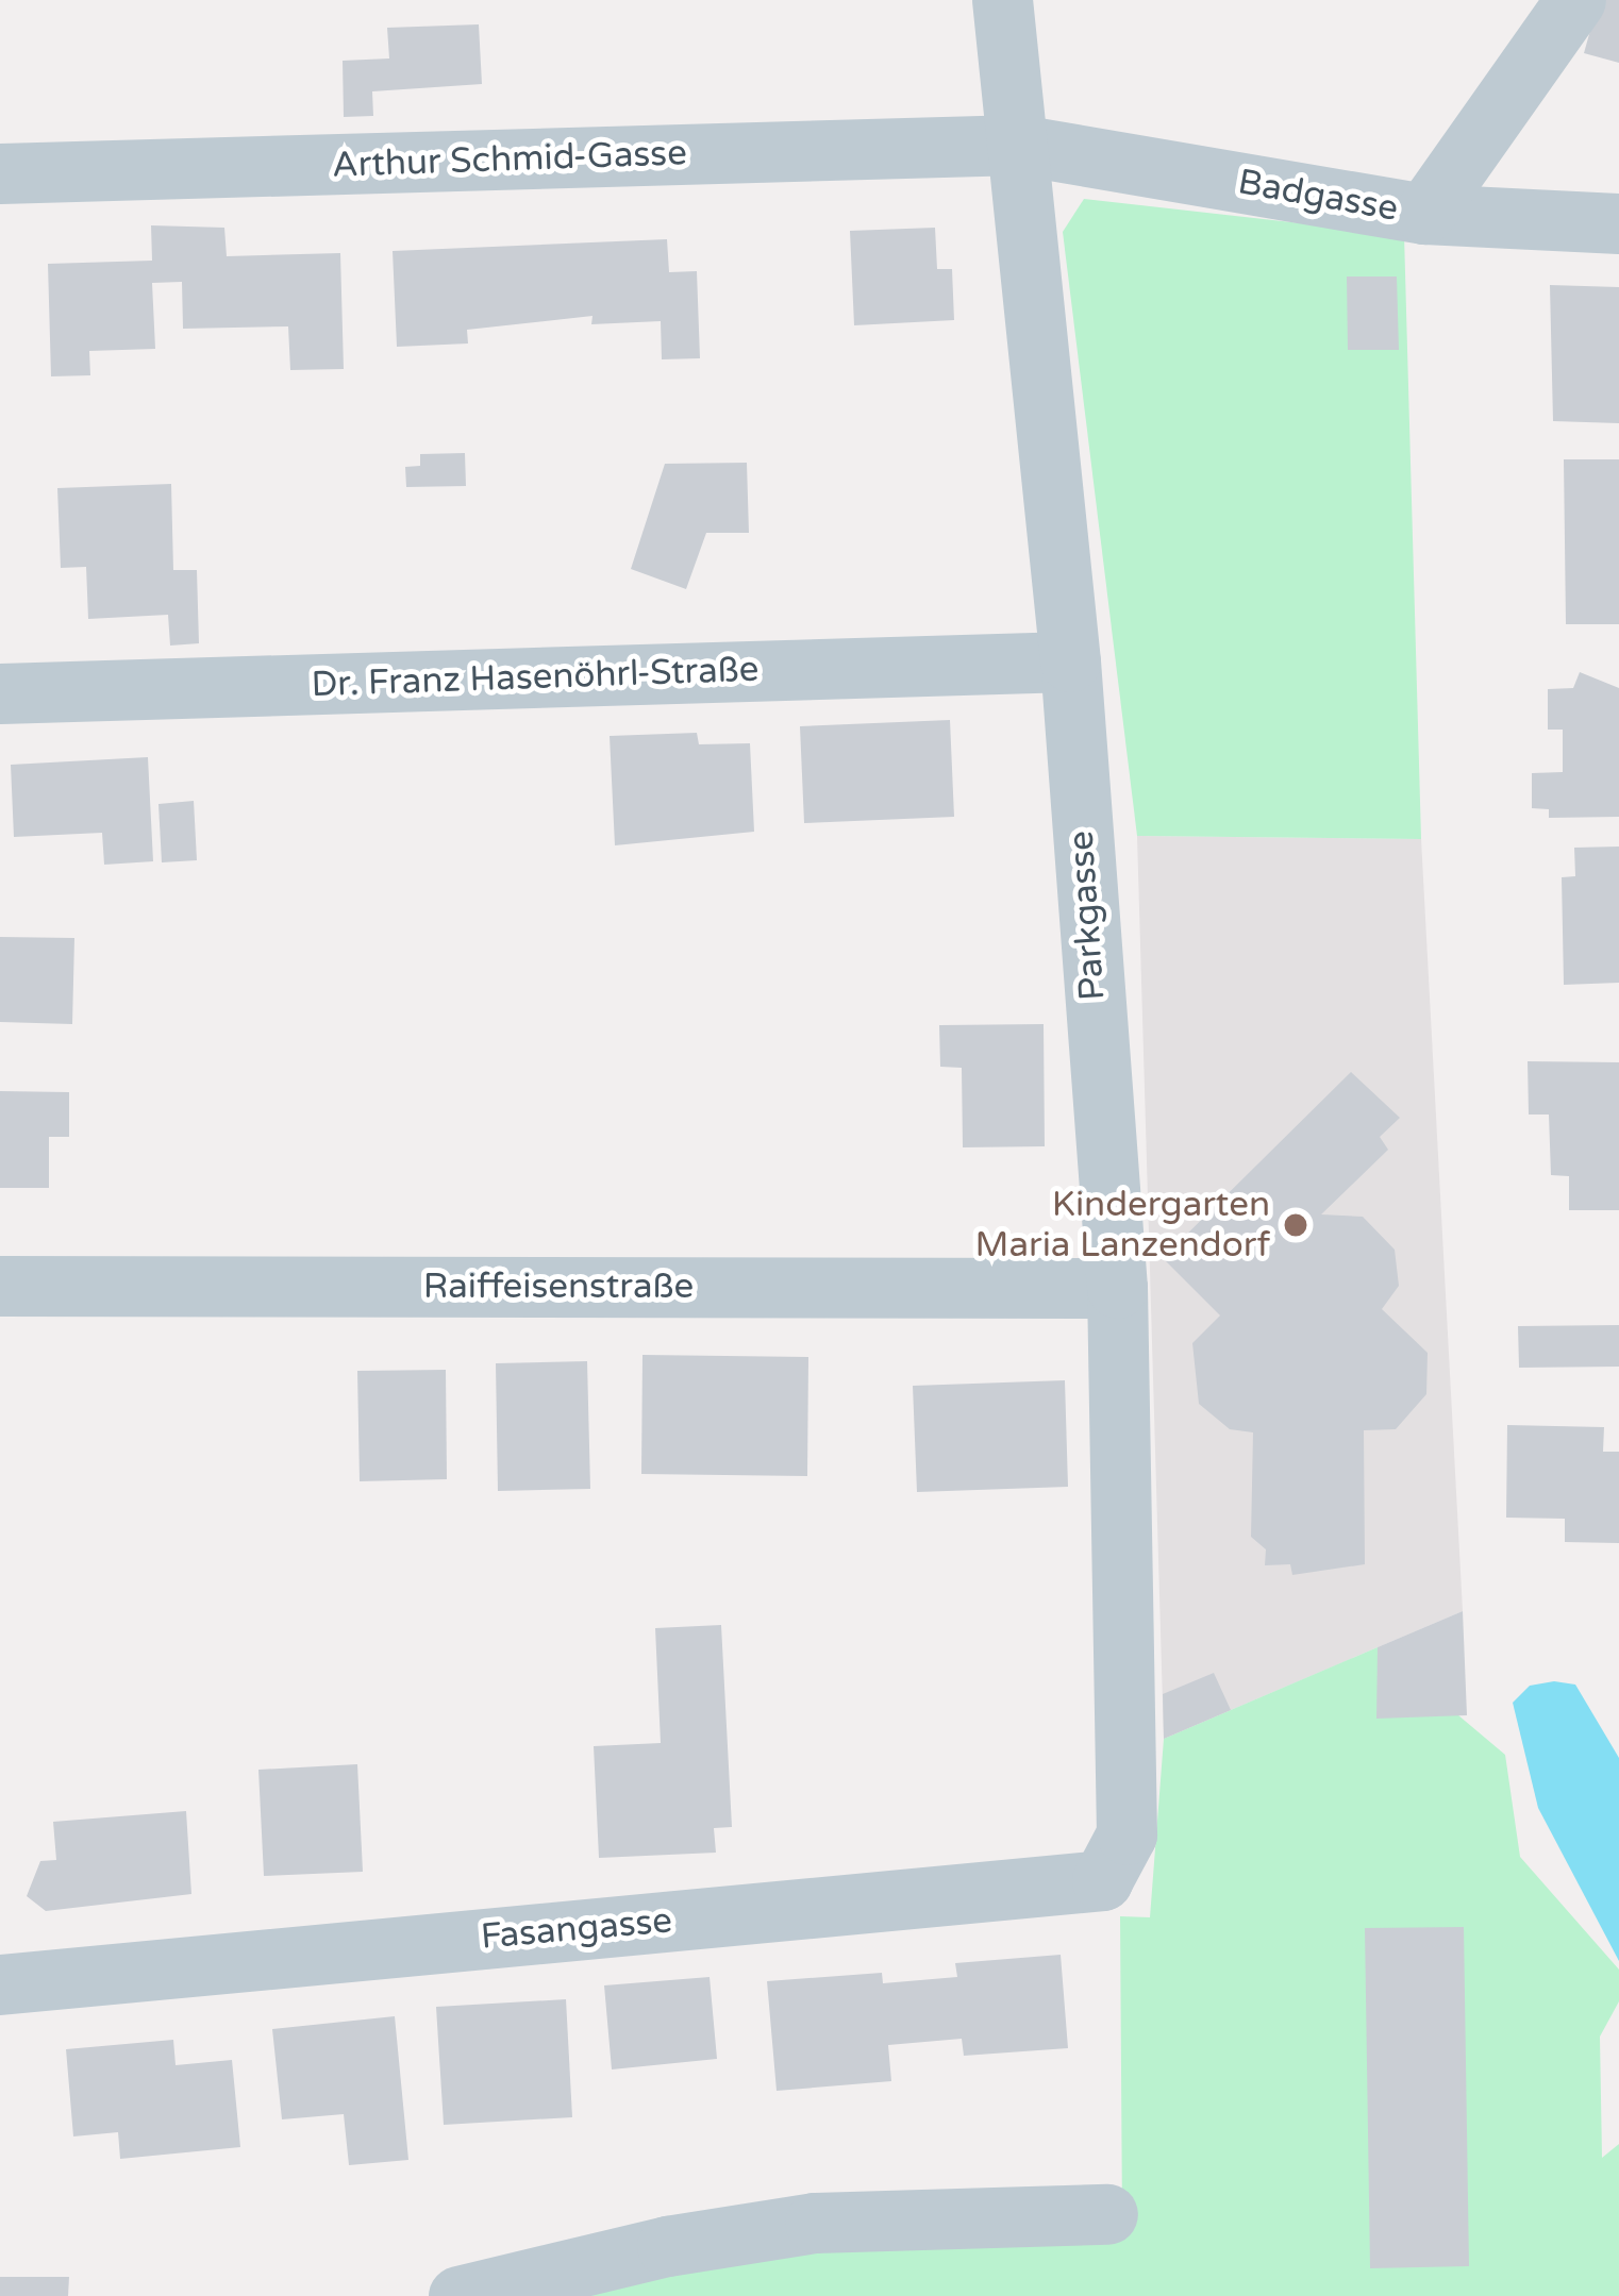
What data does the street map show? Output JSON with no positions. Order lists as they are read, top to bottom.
{
  "streets": {
    "street": [
      "Arthur Schmid-Gasse",
      "Badgasse",
      "Dr. Franz Hasenöhrl-Straße",
      "Parkgasse",
      "Raiffeisenstraße",
      "Fasangasse"
    ]
  },
  "crossings": [
    ["Arthur Schmid-Gasse", "Badgasse"],
    ["Arthur Schmid-Gasse", "Parkgasse"],
    ["Badgasse", "Parkgasse"],
    ["Dr. Franz Hasenöhrl-Straße", "Parkgasse"],
    ["Parkgasse", "Raiffeisenstraße"],
    ["Parkgasse", "Fasangasse"]
  ],
  "places": ["Kindergarten Maria Lanzendorf"]
}
